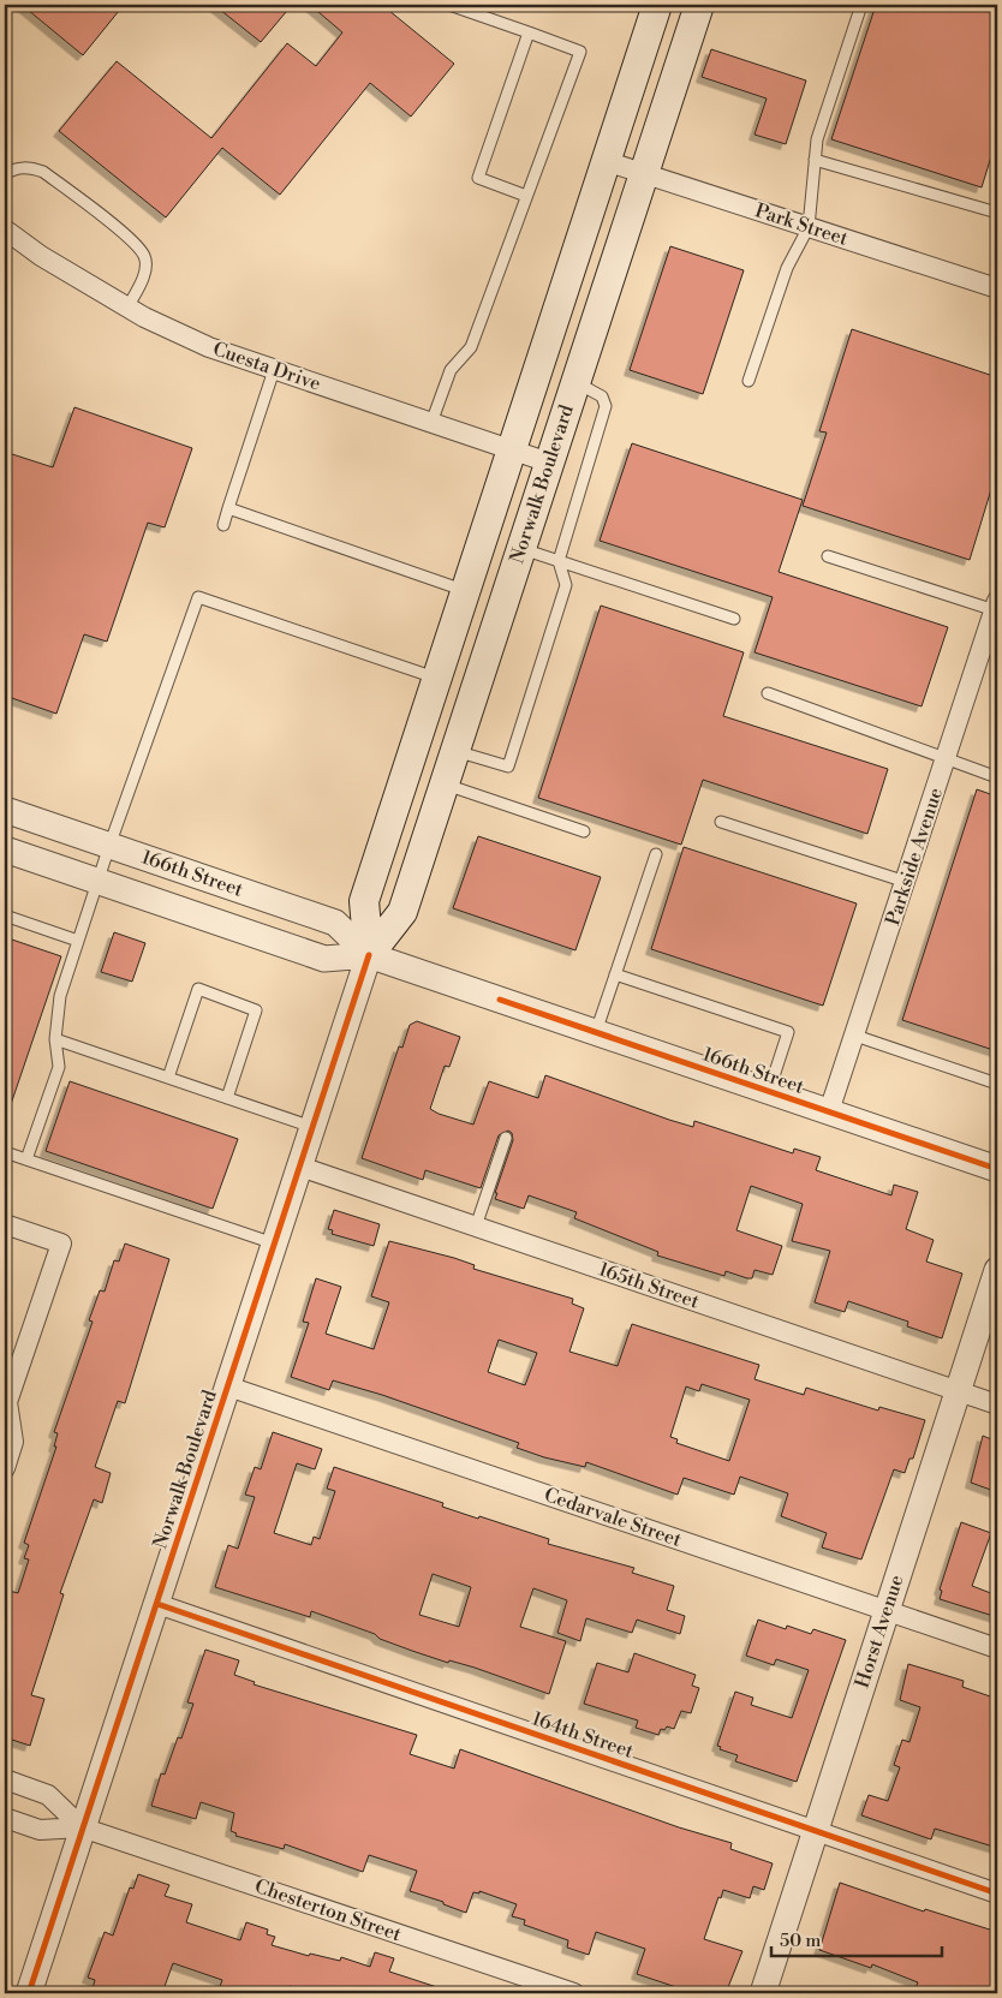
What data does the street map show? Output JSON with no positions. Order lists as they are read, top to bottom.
{
  "streets": {
    "main road": ["Norwalk Boulevard"],
    "street": [
      "Park Street",
      "Cuesta Drive",
      "Parkside Avenue",
      "166th Street",
      "165th Street",
      "Cedarvale Street",
      "Horst Avenue",
      "164th Street",
      "Chesterton Street"
    ]
  },
  "crossings": [
    ["Park Street", "Norwalk Boulevard"],
    ["Cuesta Drive", "Norwalk Boulevard"],
    ["Norwalk Boulevard", "166th Street"],
    ["Norwalk Boulevard", "165th Street"],
    ["Norwalk Boulevard", "Cedarvale Street"],
    ["Norwalk Boulevard", "164th Street"],
    ["Norwalk Boulevard", "Chesterton Street"],
    ["Parkside Avenue", "166th Street"],
    ["165th Street", "Horst Avenue"],
    ["Cedarvale Street", "Horst Avenue"],
    ["Horst Avenue", "164th Street"]
  ],
  "scale_bar": "50 m"
}
